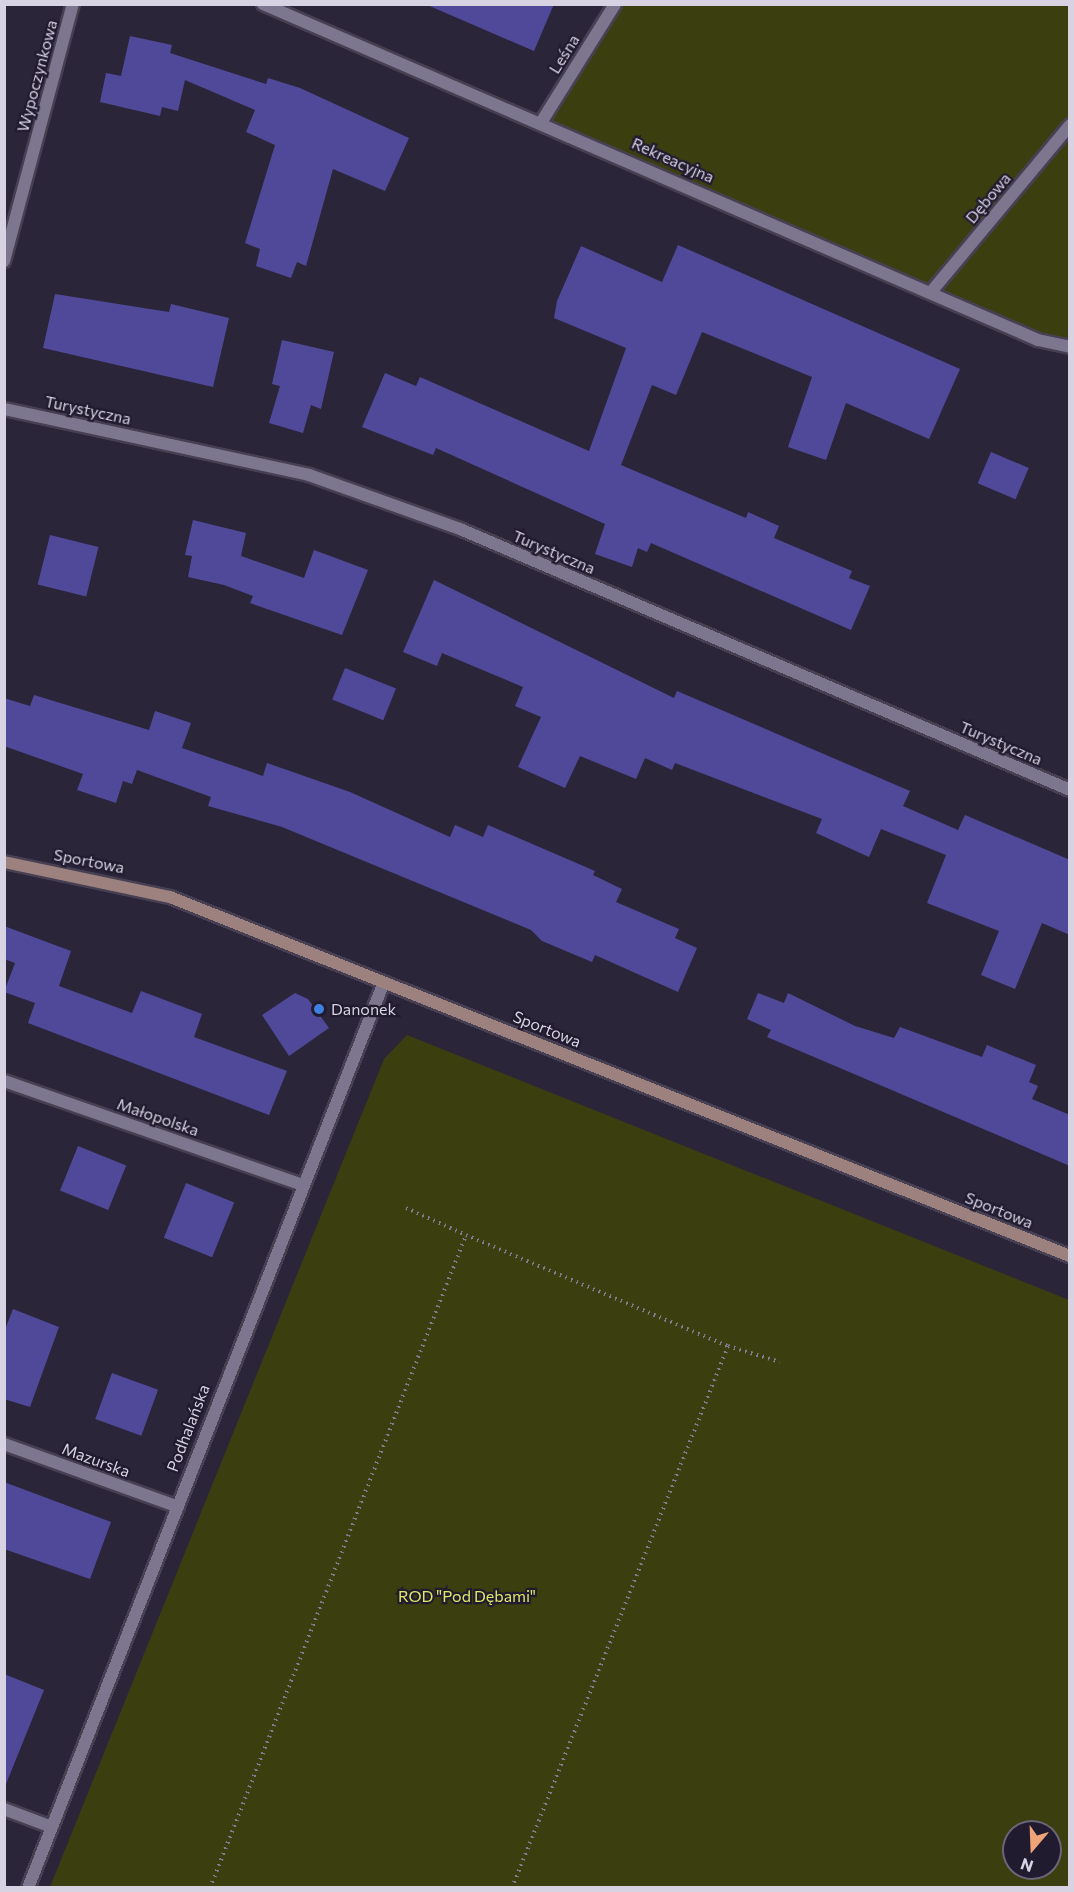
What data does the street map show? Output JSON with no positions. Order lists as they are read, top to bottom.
{
  "streets": {
    "street": [
      "Leśna",
      "Wypoczynkowa",
      "Rekreacyjna",
      "Dębowa",
      "Turystyczna",
      "Sportowa",
      "Małopolska",
      "Podhalańska",
      "Mazurska"
    ]
  },
  "crossings": [
    ["Leśna", "Rekreacyjna"],
    ["Rekreacyjna", "Dębowa"],
    ["Sportowa", "Podhalańska"],
    ["Małopolska", "Podhalańska"],
    ["Podhalańska", "Mazurska"]
  ],
  "parks": ["ROD \"Pod Dębami\""],
  "places": ["Danonek"],
  "north": "bottom"
}
